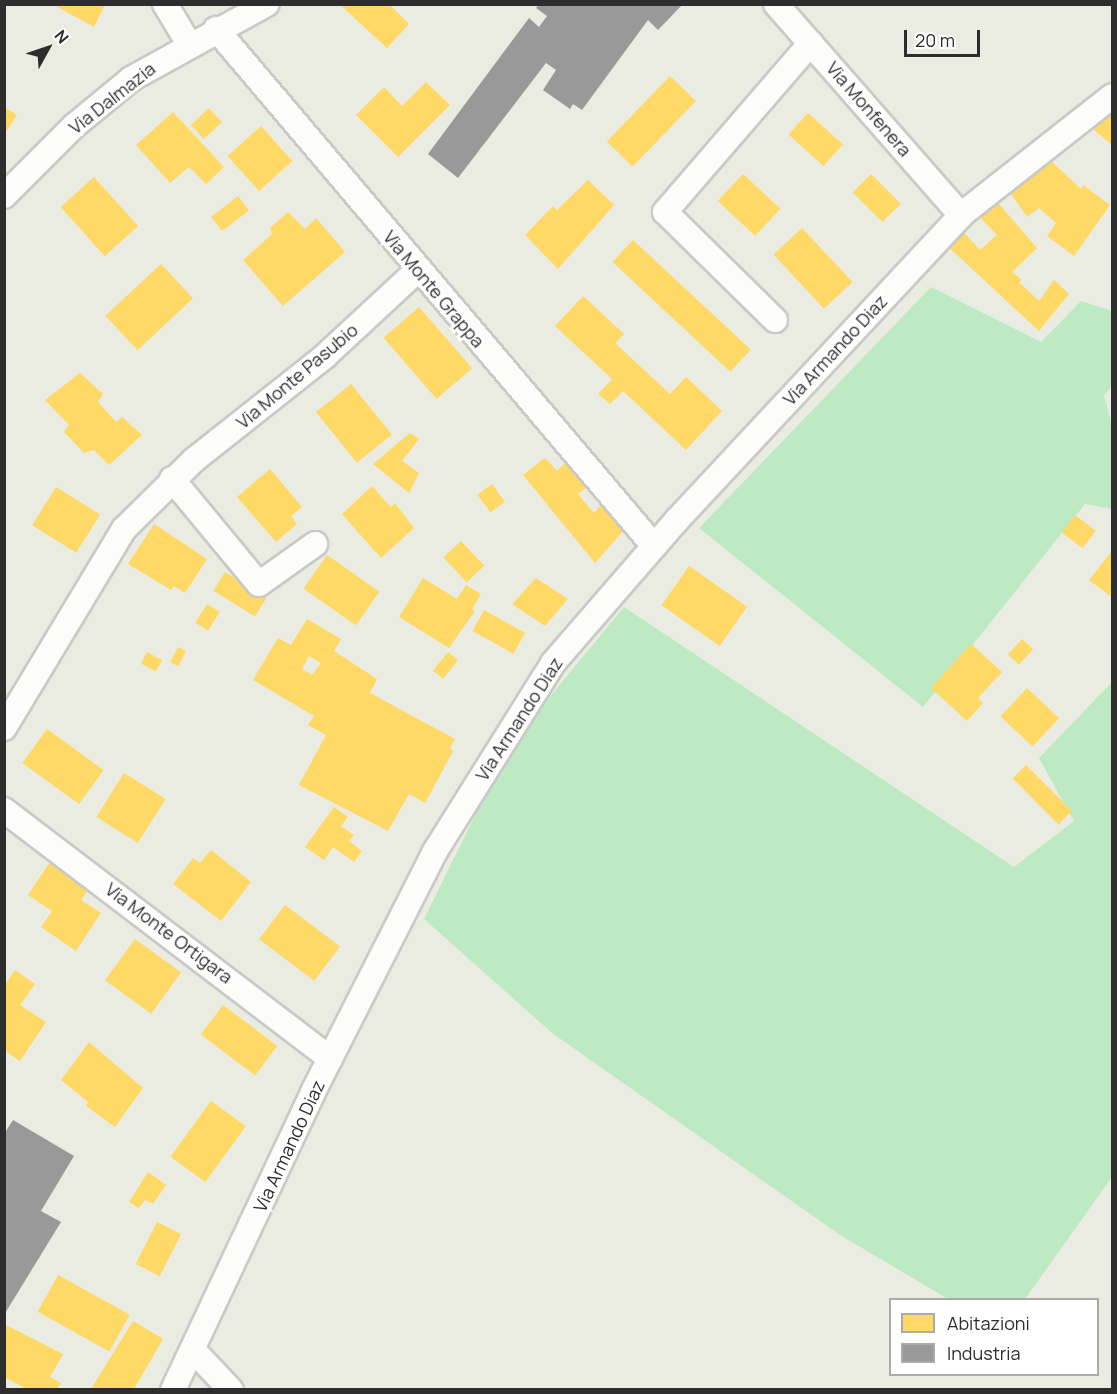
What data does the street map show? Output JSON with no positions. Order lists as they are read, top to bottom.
{
  "streets": {
    "street": [
      "Via Dalmazia",
      "Via Monfenera",
      "Via Monte Grappa",
      "Via Armando Diaz",
      "Via Monte Pasubio",
      "Via Monte Ortigara"
    ]
  },
  "crossings": [
    ["Via Dalmazia", "Via Monte Grappa"],
    ["Via Monfenera", "Via Armando Diaz"],
    ["Via Monte Grappa", "Via Armando Diaz"],
    ["Via Monte Grappa", "Via Monte Pasubio"],
    ["Via Armando Diaz", "Via Monte Ortigara"]
  ],
  "legend": ["Abitazioni", "Industria"],
  "scale_bar": "20 m",
  "north": "top right"
}
